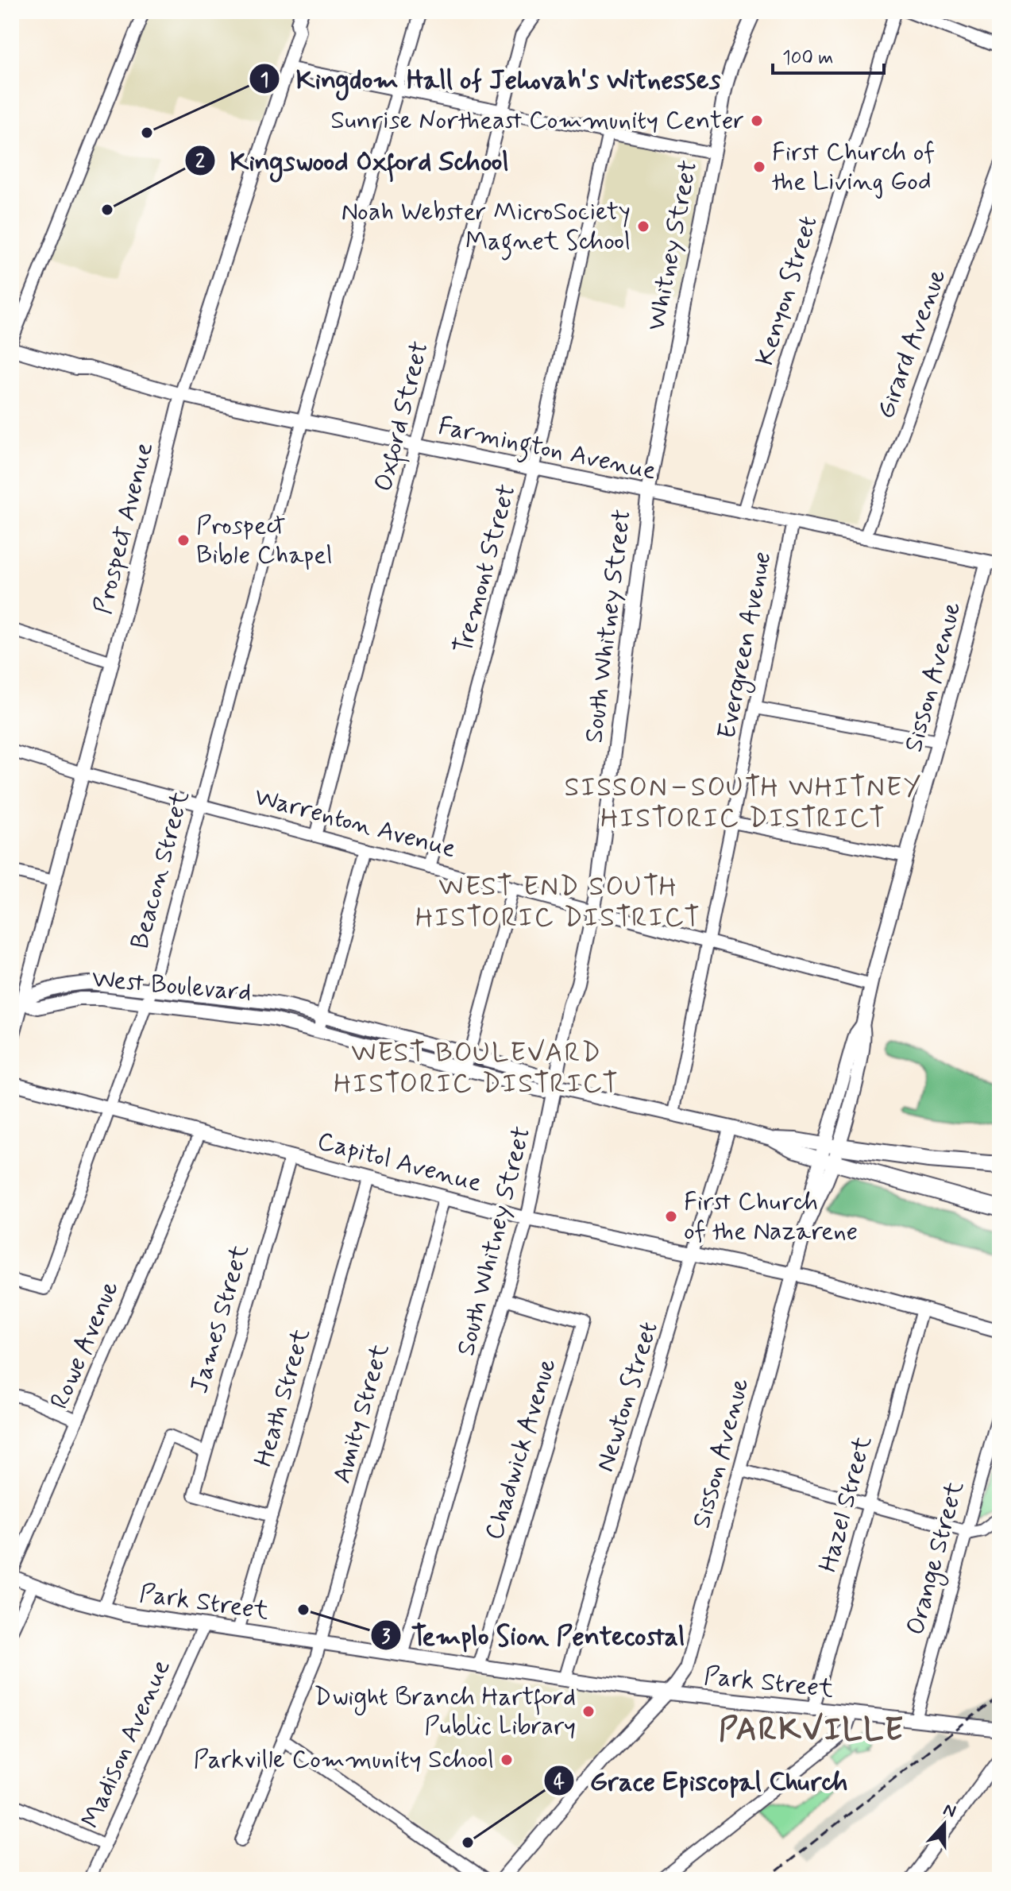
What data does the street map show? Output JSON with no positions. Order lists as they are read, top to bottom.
{
  "streets": {
    "main road": [
      "Whitney Street",
      "Farmington Avenue",
      "Prospect Avenue",
      "South Whitney Street",
      "Sisson Avenue",
      "West Boulevard",
      "Capitol Avenue",
      "Park Street"
    ],
    "street": [
      "Kenyon Street",
      "Girard Avenue",
      "Oxford Street",
      "Tremont Street",
      "Evergreen Avenue",
      "Warrenton Avenue",
      "Beacon Street",
      "James Street",
      "Rowe Avenue",
      "Newton Street",
      "Heath Street",
      "Amity Street",
      "Chadwick Avenue",
      "Hazel Street",
      "Orange Street",
      "Madison Avenue"
    ]
  },
  "crossings": [
    ["Whitney Street", "Farmington Avenue"],
    ["Whitney Street", "South Whitney Street"],
    ["Kenyon Street", "Farmington Avenue"],
    ["Girard Avenue", "Farmington Avenue"],
    ["Oxford Street", "Farmington Avenue"],
    ["Oxford Street", "Warrenton Avenue"],
    ["Farmington Avenue", "Prospect Avenue"],
    ["Farmington Avenue", "Tremont Street"],
    ["Farmington Avenue", "South Whitney Street"],
    ["Farmington Avenue", "Evergreen Avenue"],
    ["Farmington Avenue", "Sisson Avenue"],
    ["Farmington Avenue", "Beacon Street"],
    ["Prospect Avenue", "Warrenton Avenue"],
    ["Prospect Avenue", "West Boulevard"],
    ["Tremont Street", "Warrenton Avenue"],
    ["South Whitney Street", "Warrenton Avenue"],
    ["South Whitney Street", "West Boulevard"],
    ["South Whitney Street", "Capitol Avenue"],
    ["South Whitney Street", "Chadwick Avenue"],
    ["South Whitney Street", "Park Street"],
    ["Evergreen Avenue", "Warrenton Avenue"],
    ["Evergreen Avenue", "West Boulevard"],
    ["Sisson Avenue", "Warrenton Avenue"],
    ["Sisson Avenue", "West Boulevard"],
    ["Sisson Avenue", "Capitol Avenue"],
    ["Sisson Avenue", "Park Street"],
    ["Warrenton Avenue", "Beacon Street"],
    ["Beacon Street", "West Boulevard"],
    ["Beacon Street", "Capitol Avenue"],
    ["West Boulevard", "Newton Street"],
    ["Capitol Avenue", "James Street"],
    ["Capitol Avenue", "Rowe Avenue"],
    ["Capitol Avenue", "Newton Street"],
    ["Capitol Avenue", "Heath Street"],
    ["Capitol Avenue", "Amity Street"],
    ["Capitol Avenue", "Hazel Street"],
    ["James Street", "Heath Street"],
    ["Rowe Avenue", "Park Street"],
    ["Newton Street", "Park Street"],
    ["Heath Street", "Park Street"],
    ["Amity Street", "Park Street"],
    ["Chadwick Avenue", "Park Street"],
    ["Hazel Street", "Park Street"],
    ["Orange Street", "Park Street"],
    ["Park Street", "Madison Avenue"]
  ],
  "districts": [
    "SISSON–SOUTH WHITNEY HISTORIC DISTRICT",
    "WEST END SOUTH HISTORIC DISTRICT",
    "WEST BOULEVARD HISTORIC DISTRICT",
    "PARKVILLE"
  ],
  "places": [
    "Sunrise Northeast Community Center",
    "Kingdom Hall of Jehovah's Witnesses",
    "First Church of the Living God",
    "Kingswood Oxford School",
    "Noah Webster MicroSociety Magnet School",
    "Prospect Bible Chapel",
    "First Church of the Nazarene",
    "Templo Sion Pentecostal",
    "Dwight Branch Hartford Public Library",
    "Parkville Community School",
    "Grace Episcopal Church"
  ],
  "scale_bar": "100 m",
  "north": "top"
}
